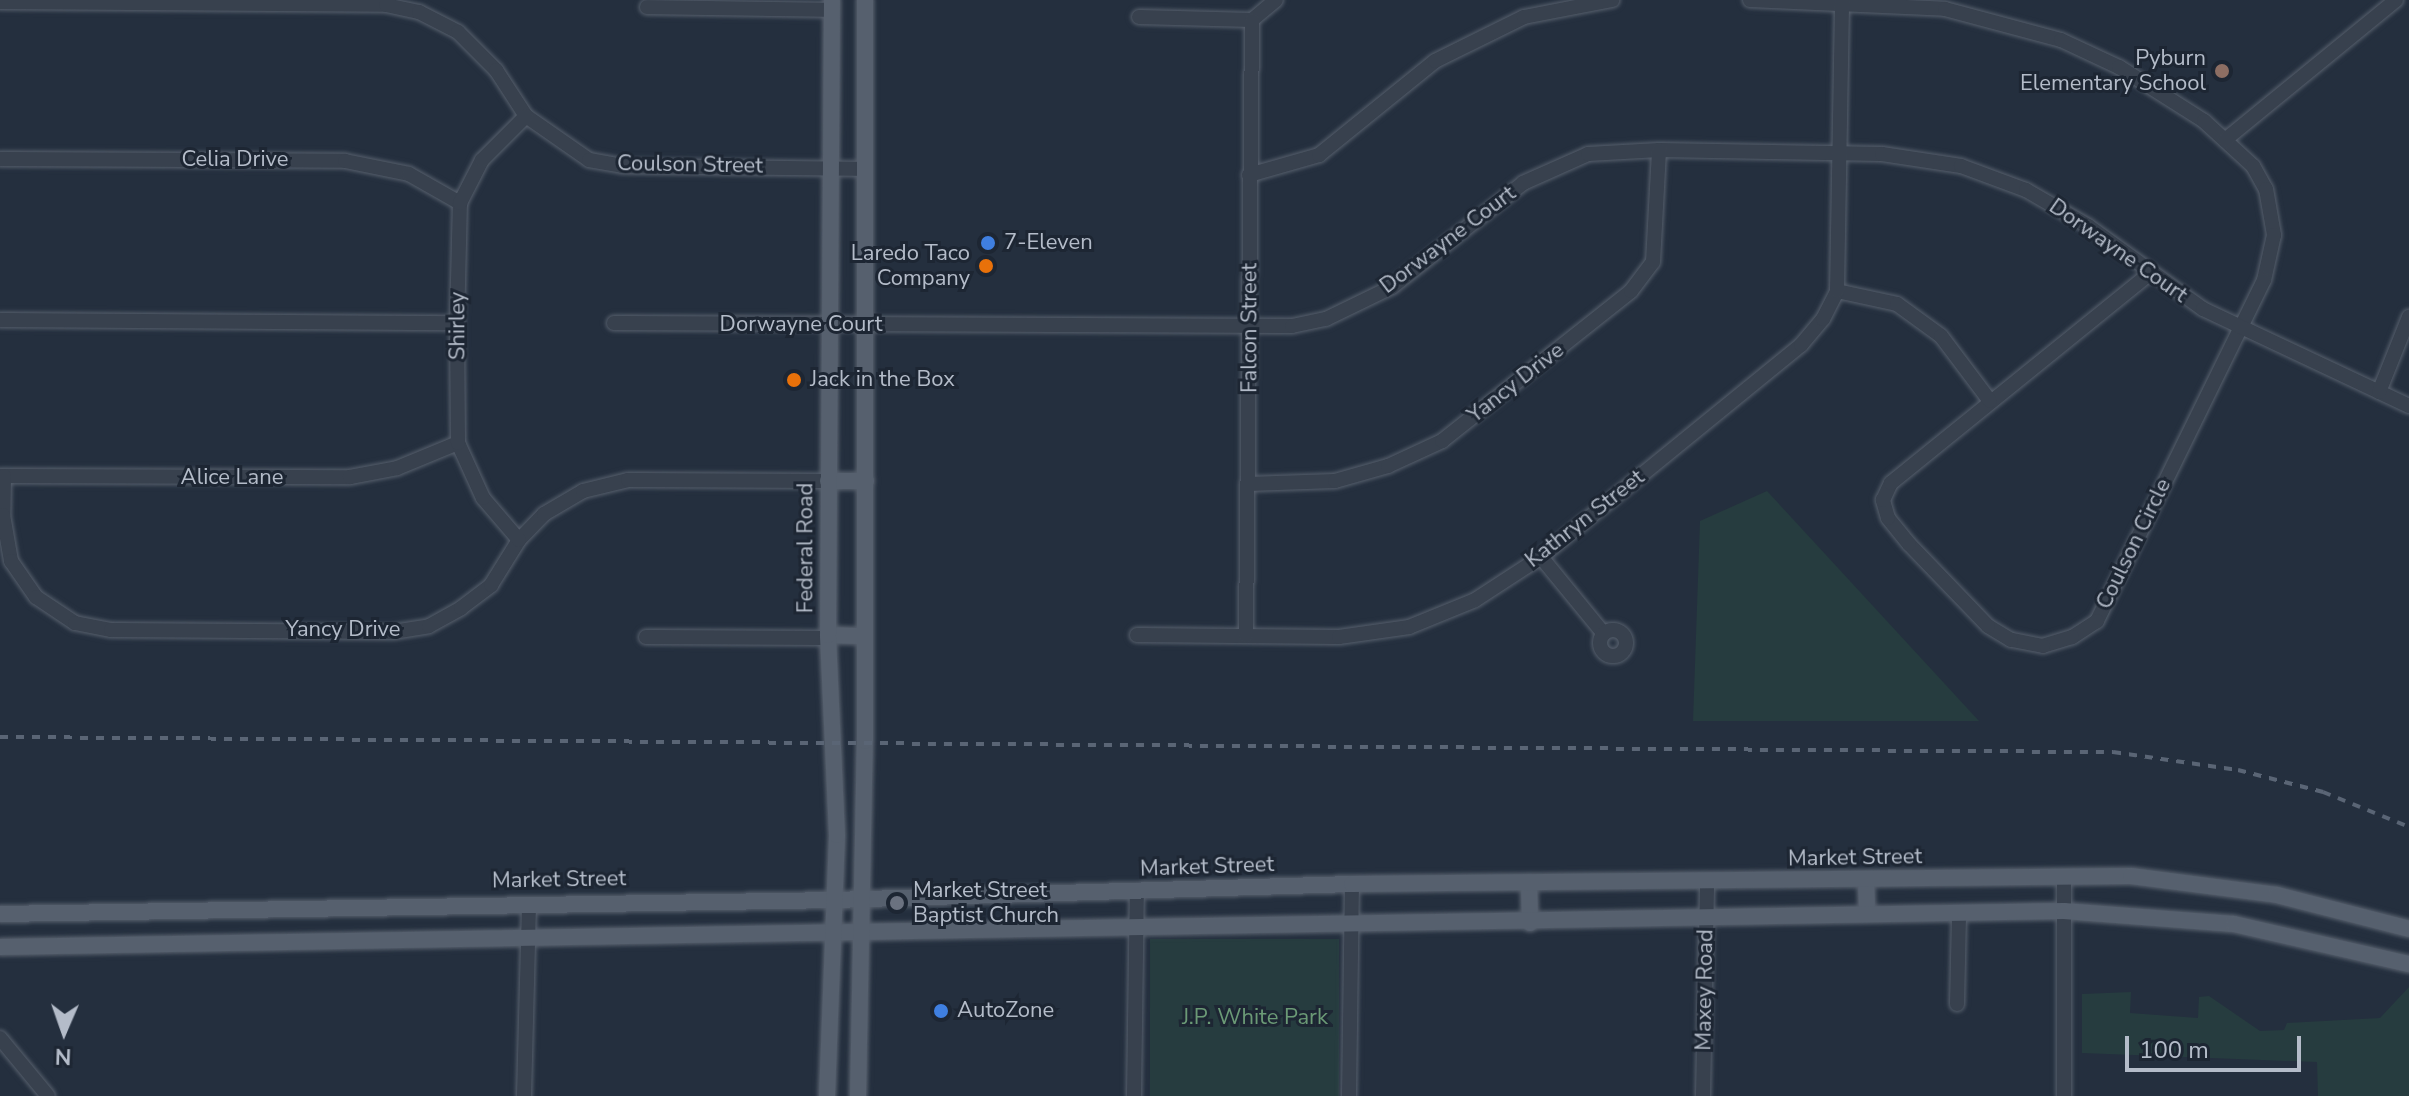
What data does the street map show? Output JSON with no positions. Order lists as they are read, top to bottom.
{
  "streets": {
    "main road": ["Federal Road", "Market Street"],
    "street": [
      "Celia Drive",
      "Coulson Street",
      "Dorwayne Court",
      "Shirley",
      "Falcon Street",
      "Yancy Drive",
      "Alice Lane",
      "Kathryn Street",
      "Coulson Circle",
      "Maxey Road"
    ]
  },
  "crossings": [
    ["Celia Drive", "Shirley"],
    ["Coulson Street", "Shirley"],
    ["Coulson Street", "Federal Road"],
    ["Dorwayne Court", "Falcon Street"],
    ["Dorwayne Court", "Yancy Drive"],
    ["Dorwayne Court", "Coulson Circle"],
    ["Dorwayne Court", "Federal Road"],
    ["Shirley", "Yancy Drive"],
    ["Shirley", "Alice Lane"],
    ["Falcon Street", "Yancy Drive"],
    ["Falcon Street", "Kathryn Street"],
    ["Yancy Drive", "Alice Lane"],
    ["Yancy Drive", "Federal Road"],
    ["Federal Road", "Market Street"],
    ["Market Street", "Maxey Road"]
  ],
  "parks": ["J.P. White Park"],
  "places": [
    "Pyburn Elementary School",
    "7-Eleven",
    "Laredo Taco Company",
    "Jack in the Box",
    "Market Street Baptist Church",
    "AutoZone"
  ],
  "scale_bar": "100 m",
  "north": "bottom"
}
